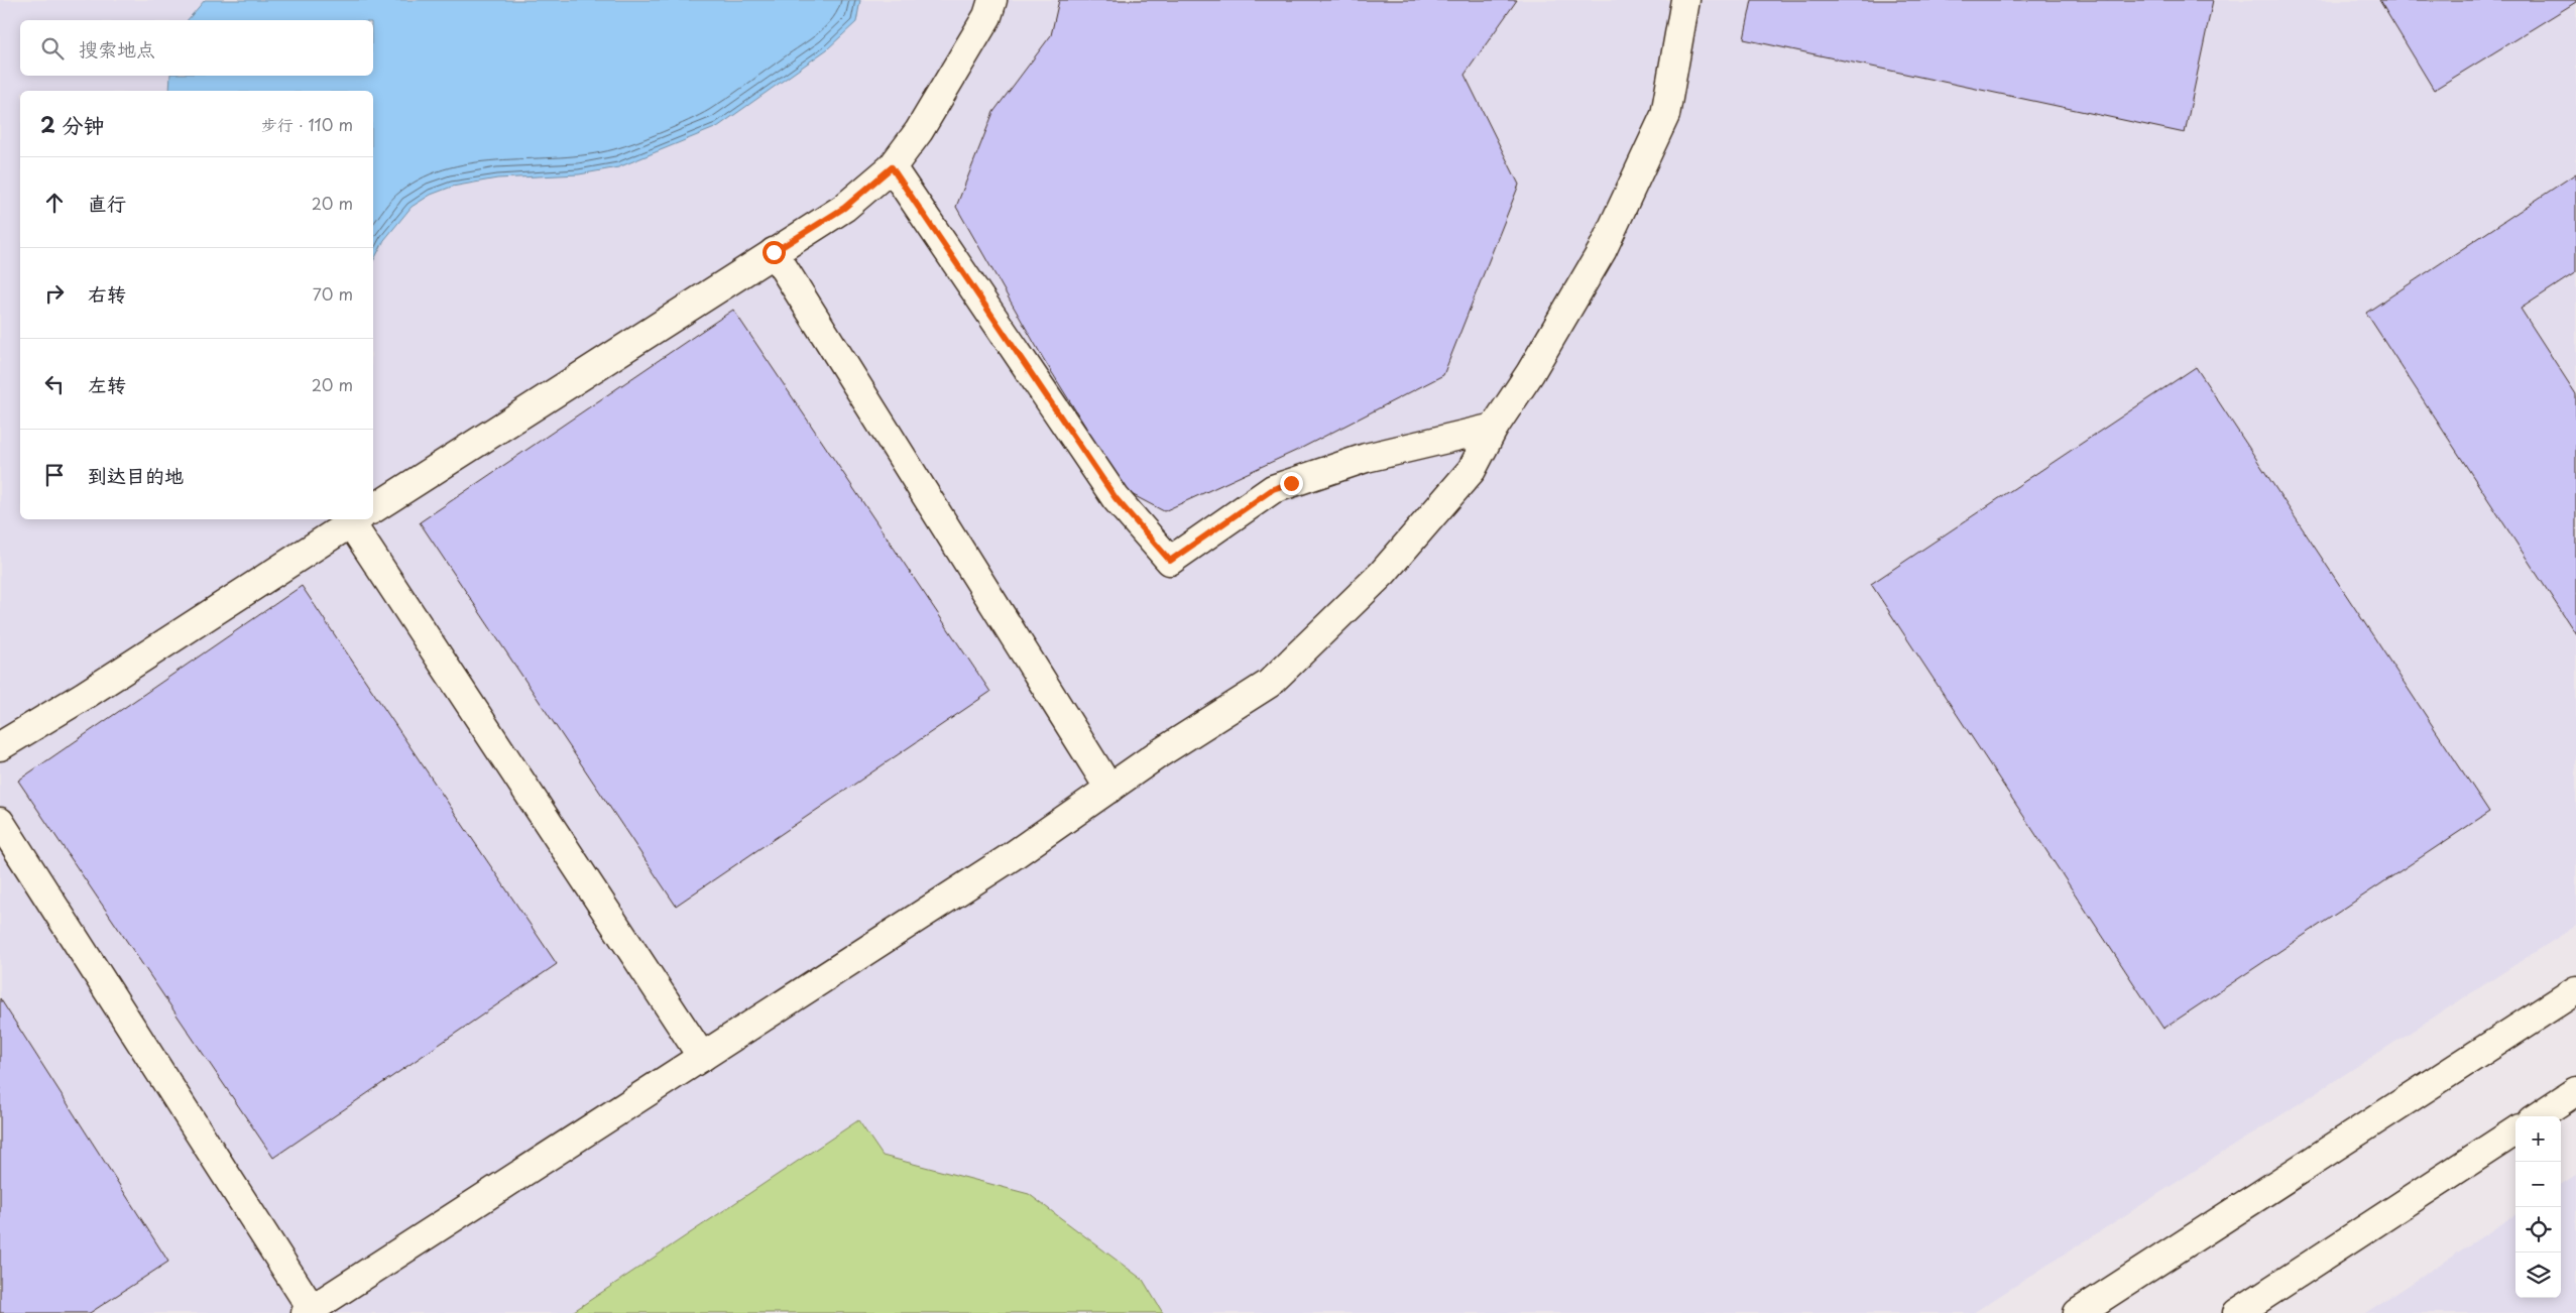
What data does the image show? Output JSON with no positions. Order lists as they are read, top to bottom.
{
  "page": {
    "search": "搜索地点",
    "heading": ["2 分钟", "步行 · 110 m"],
    "list": [
      ["直行", "20 m"],
      ["右转", "70 m"],
      ["左转", "20 m"],
      "到达目的地"
    ],
    "map_buttons": ["+", "−"]
  }
}
